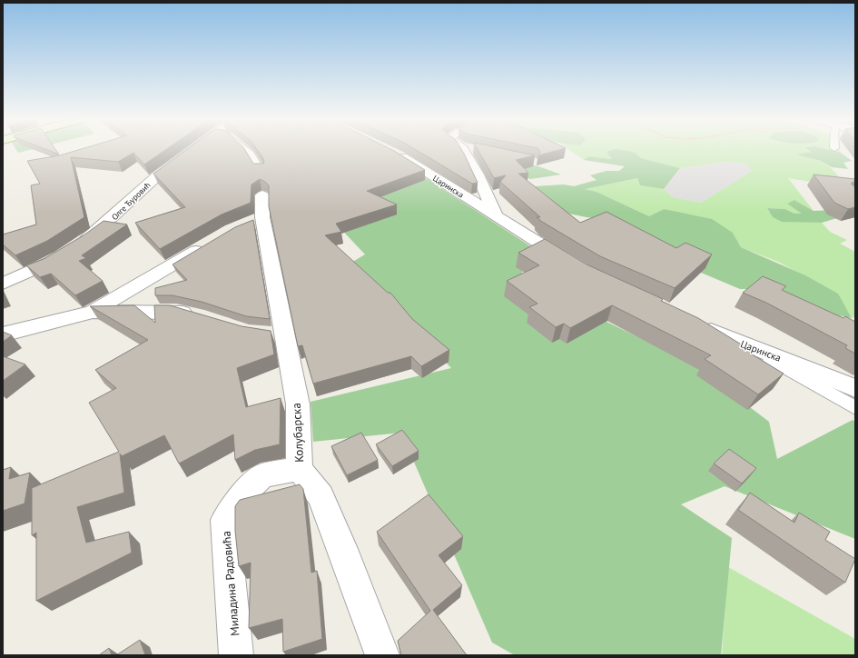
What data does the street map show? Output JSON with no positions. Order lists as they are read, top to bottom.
{
  "streets": {
    "street": [
      "Царинска",
      "Олге Ђуровић",
      "Колубарска",
      "Миладина Радовића"
    ]
  },
  "crossings": [
    ["Колубарска", "Миладина Радовића"]
  ]
}
